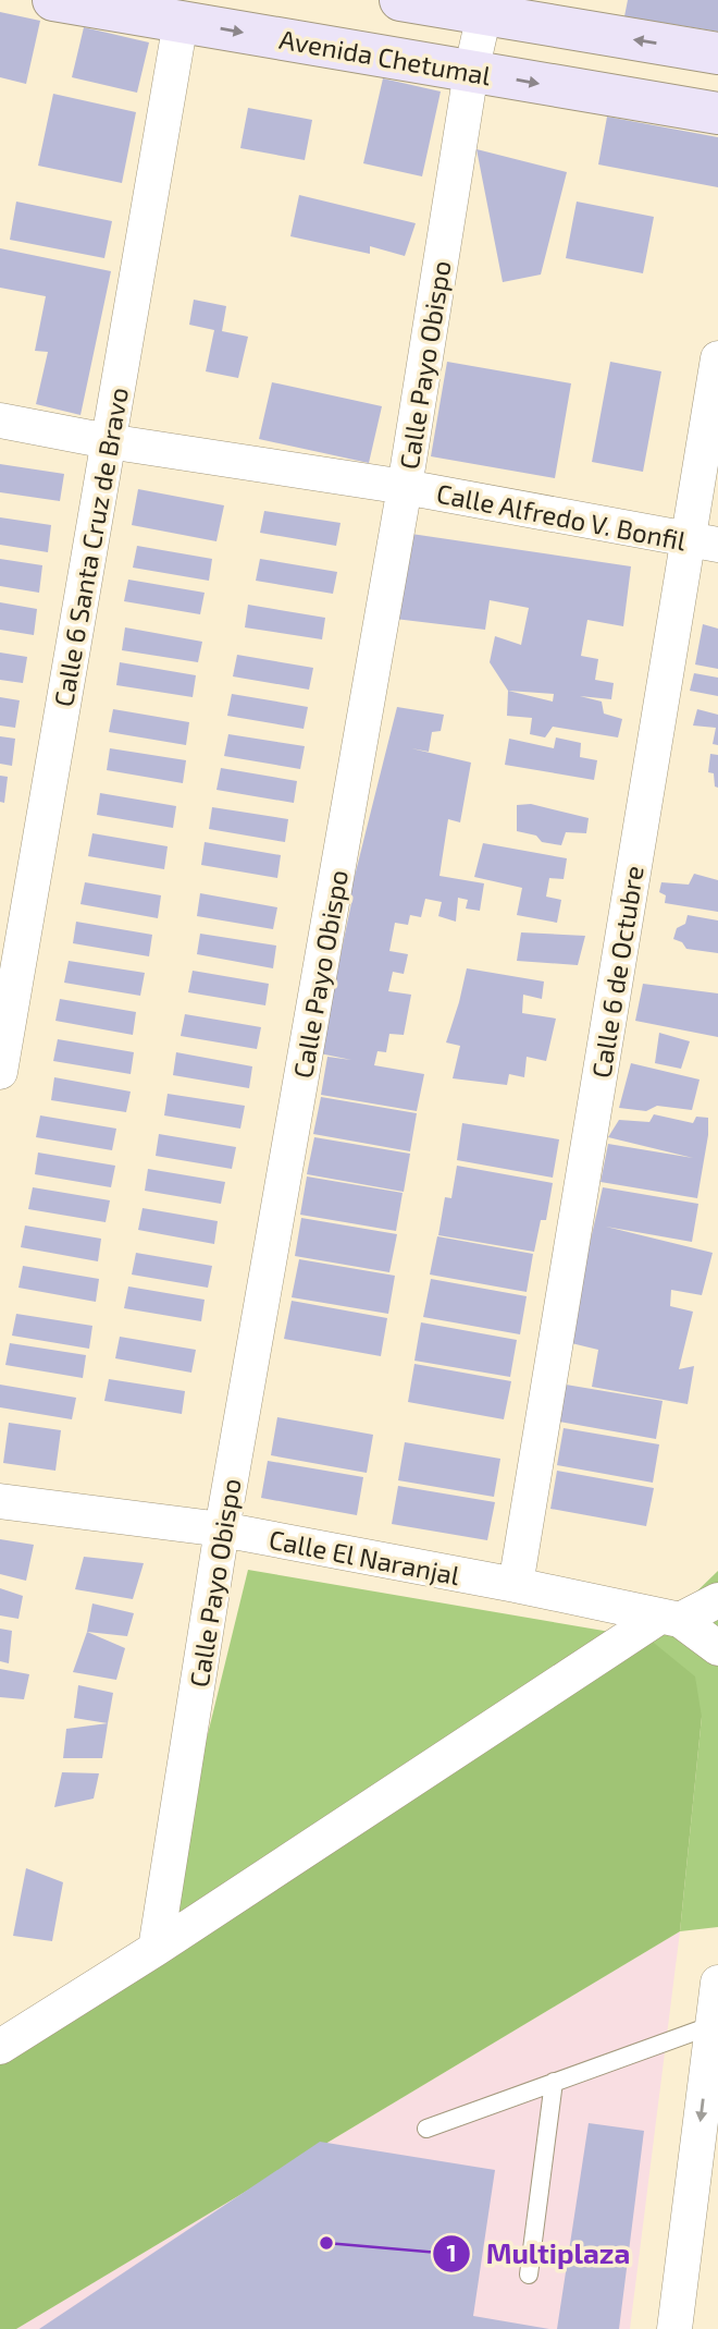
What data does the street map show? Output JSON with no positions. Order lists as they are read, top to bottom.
{
  "streets": {
    "main road": ["Avenida Chetumal"],
    "street": [
      "Calle Payo Obispo",
      "Calle Alfredo V. Bonfil",
      "Calle 6 Santa Cruz de Bravo",
      "Calle 6 de Octubre",
      "Calle El Naranjal"
    ]
  },
  "crossings": [
    ["Avenida Chetumal", "Calle Payo Obispo"],
    ["Avenida Chetumal", "Calle 6 Santa Cruz de Bravo"],
    ["Calle Payo Obispo", "Calle Alfredo V. Bonfil"],
    ["Calle Payo Obispo", "Calle El Naranjal"],
    ["Calle Alfredo V. Bonfil", "Calle 6 Santa Cruz de Bravo"],
    ["Calle Alfredo V. Bonfil", "Calle 6 de Octubre"],
    ["Calle 6 de Octubre", "Calle El Naranjal"]
  ],
  "places": ["Multiplaza"]
}
